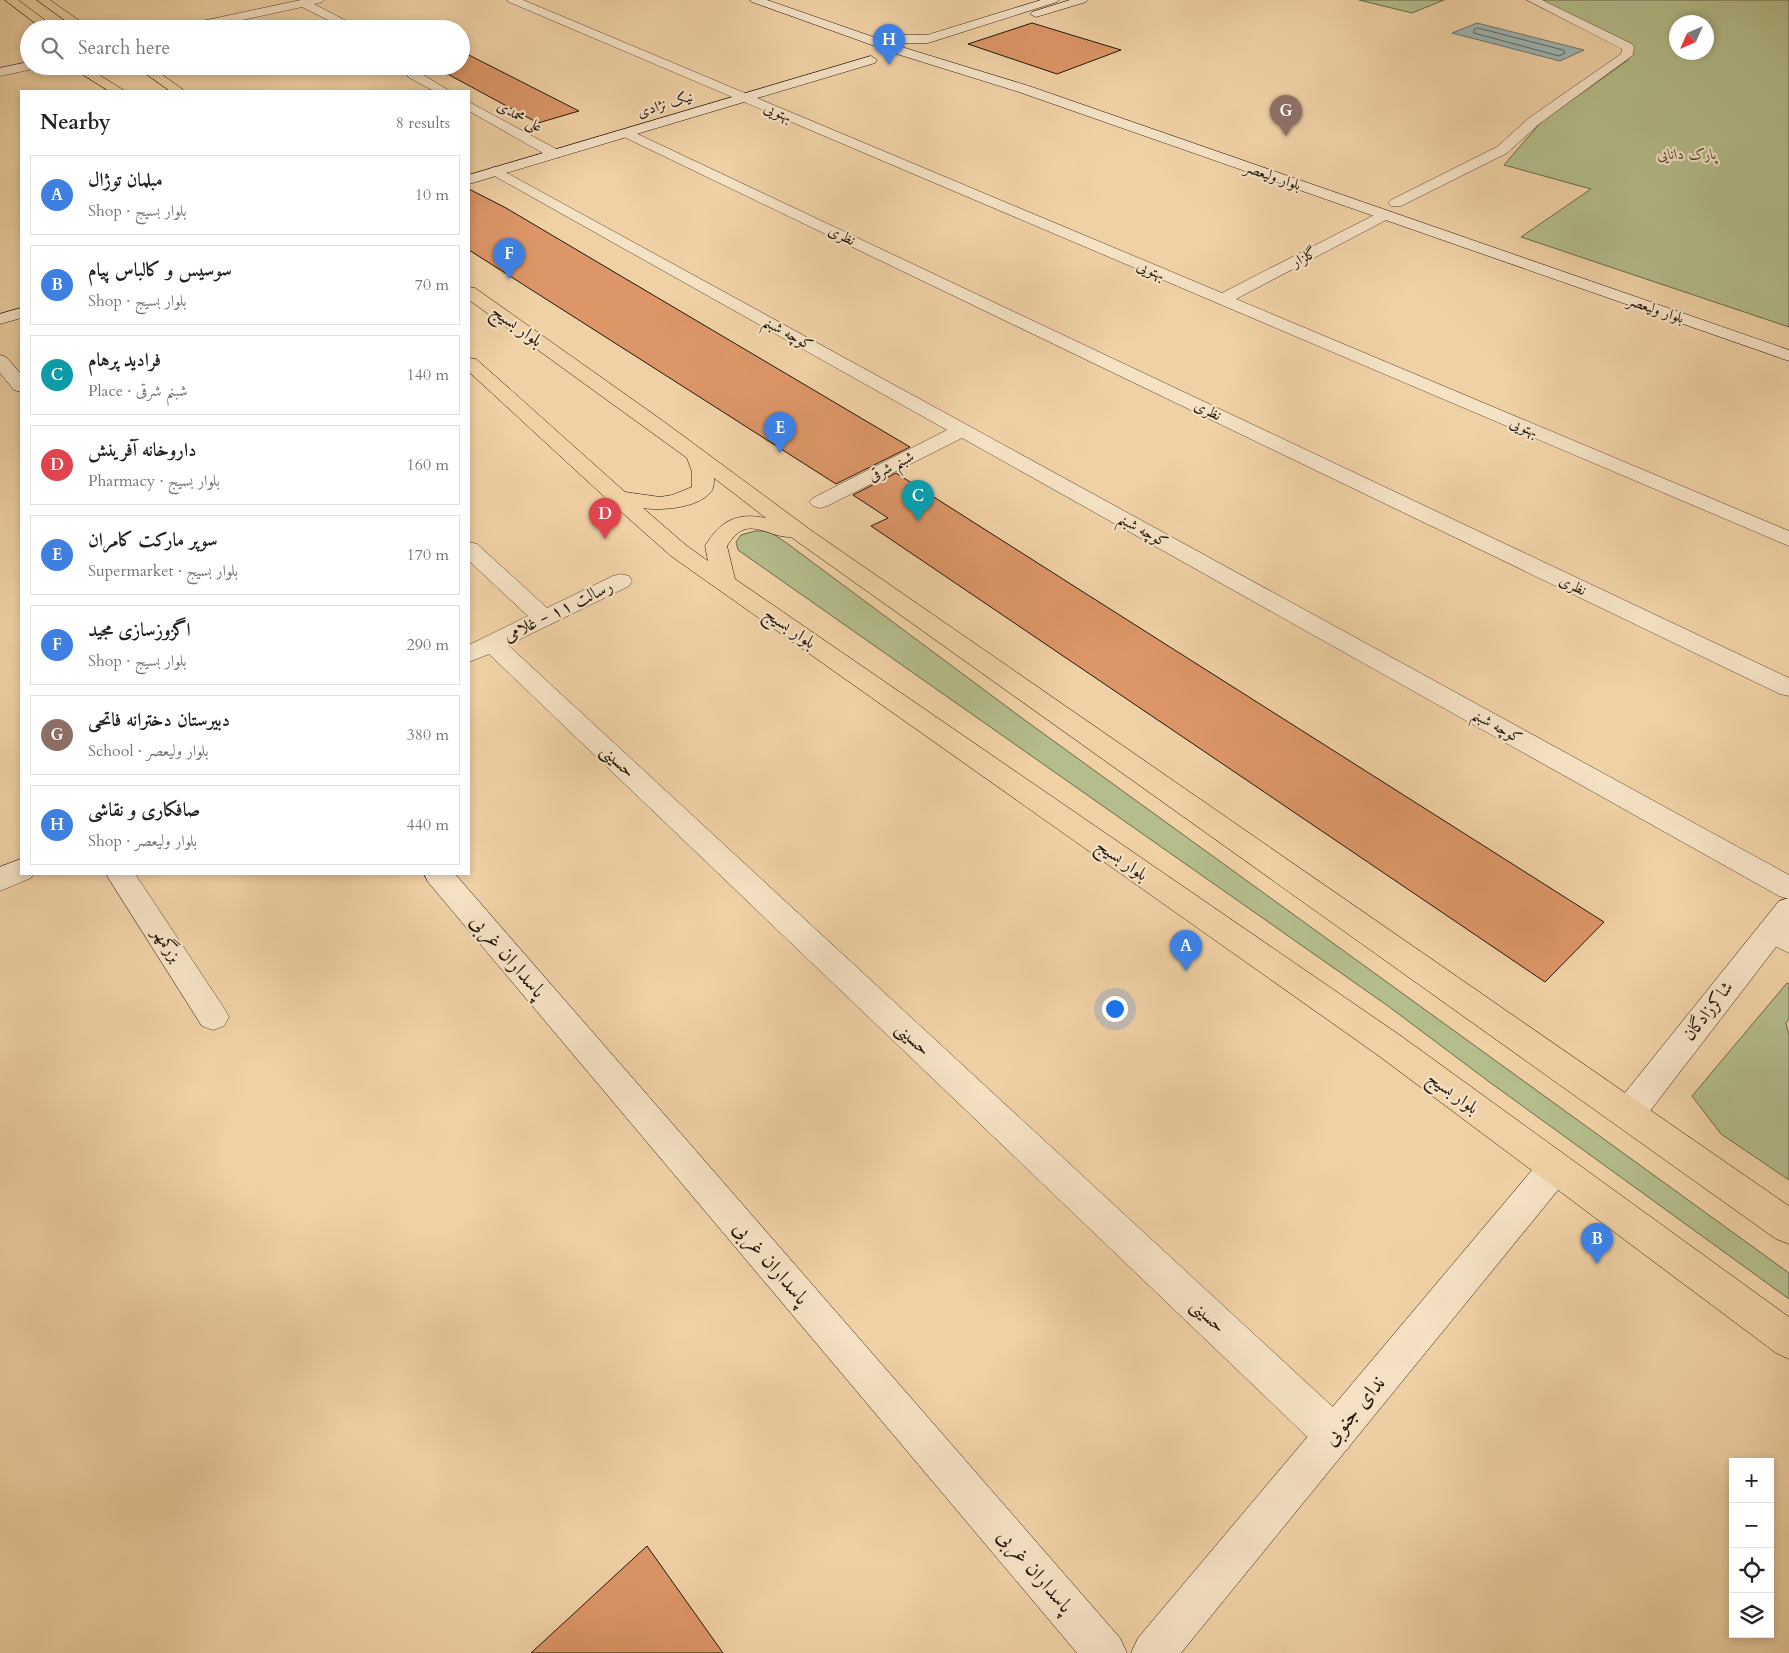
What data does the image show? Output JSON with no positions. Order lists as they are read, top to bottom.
{
  "streets": {
    "main road": ["بلوار بسیج"],
    "street": [
      "نیک نژادی",
      "بهتویی",
      "علی محمدی",
      "بلوار ولیعصر",
      "نظری",
      "گلزار",
      "کوچه شبنم",
      "شبنم شرقی",
      "رسالت ۱۱ - غلامی",
      "حسینی",
      "بزرگمهر",
      "پاسداران غربی",
      "شاکرزادگان",
      "ندای جنوبی"
    ]
  },
  "crossings": [
    ["نیک نژادی", "بهتویی"],
    ["نیک نژادی", "علی محمدی"],
    ["نیک نژادی", "بلوار ولیعصر"],
    ["نیک نژادی", "نظری"],
    ["نیک نژادی", "کوچه شبنم"],
    ["بهتویی", "گلزار"],
    ["بلوار ولیعصر", "گلزار"],
    ["بلوار بسیج", "شاکرزادگان"],
    ["بلوار بسیج", "ندای جنوبی"],
    ["کوچه شبنم", "شبنم شرقی"],
    ["رسالت ۱۱ - غلامی", "حسینی"],
    ["حسینی", "ندای جنوبی"]
  ],
  "parks": ["پارک دانایی"],
  "north": "bottom left",
  "page": {
    "search": "Search here",
    "pins": [
      "H",
      "G",
      "F",
      "E",
      "C",
      "D",
      "A",
      "B"
    ],
    "heading": ["Nearby", "8 results"],
    "list": [
      {
        "mark": "A",
        "name": "مبلمان توژال",
        "note": "Shop · بلوار بسیج",
        "value": "10 m"
      },
      {
        "mark": "B",
        "name": "سوسیس و کالباس پیام",
        "note": "Shop · بلوار بسیج",
        "value": "70 m"
      },
      {
        "mark": "C",
        "name": "فرادید پرهام",
        "note": "Place · شبنم شرقی",
        "value": "140 m"
      },
      {
        "mark": "D",
        "name": "داروخانه آفرینش",
        "note": "Pharmacy · بلوار بسیج",
        "value": "160 m"
      },
      {
        "mark": "E",
        "name": "سوپر مارکت کامران",
        "note": "Supermarket · بلوار بسیج",
        "value": "170 m"
      },
      {
        "mark": "F",
        "name": "اگزوزسازی مجید",
        "note": "Shop · بلوار بسیج",
        "value": "290 m"
      },
      {
        "mark": "G",
        "name": "دبیرستان دخترانه فاتحی",
        "note": "School · بلوار ولیعصر",
        "value": "380 m"
      },
      {
        "mark": "H",
        "name": "صافکاری و نقاشی",
        "note": "Shop · بلوار ولیعصر",
        "value": "440 m"
      }
    ],
    "map_buttons": ["+", "−"]
  }
}
